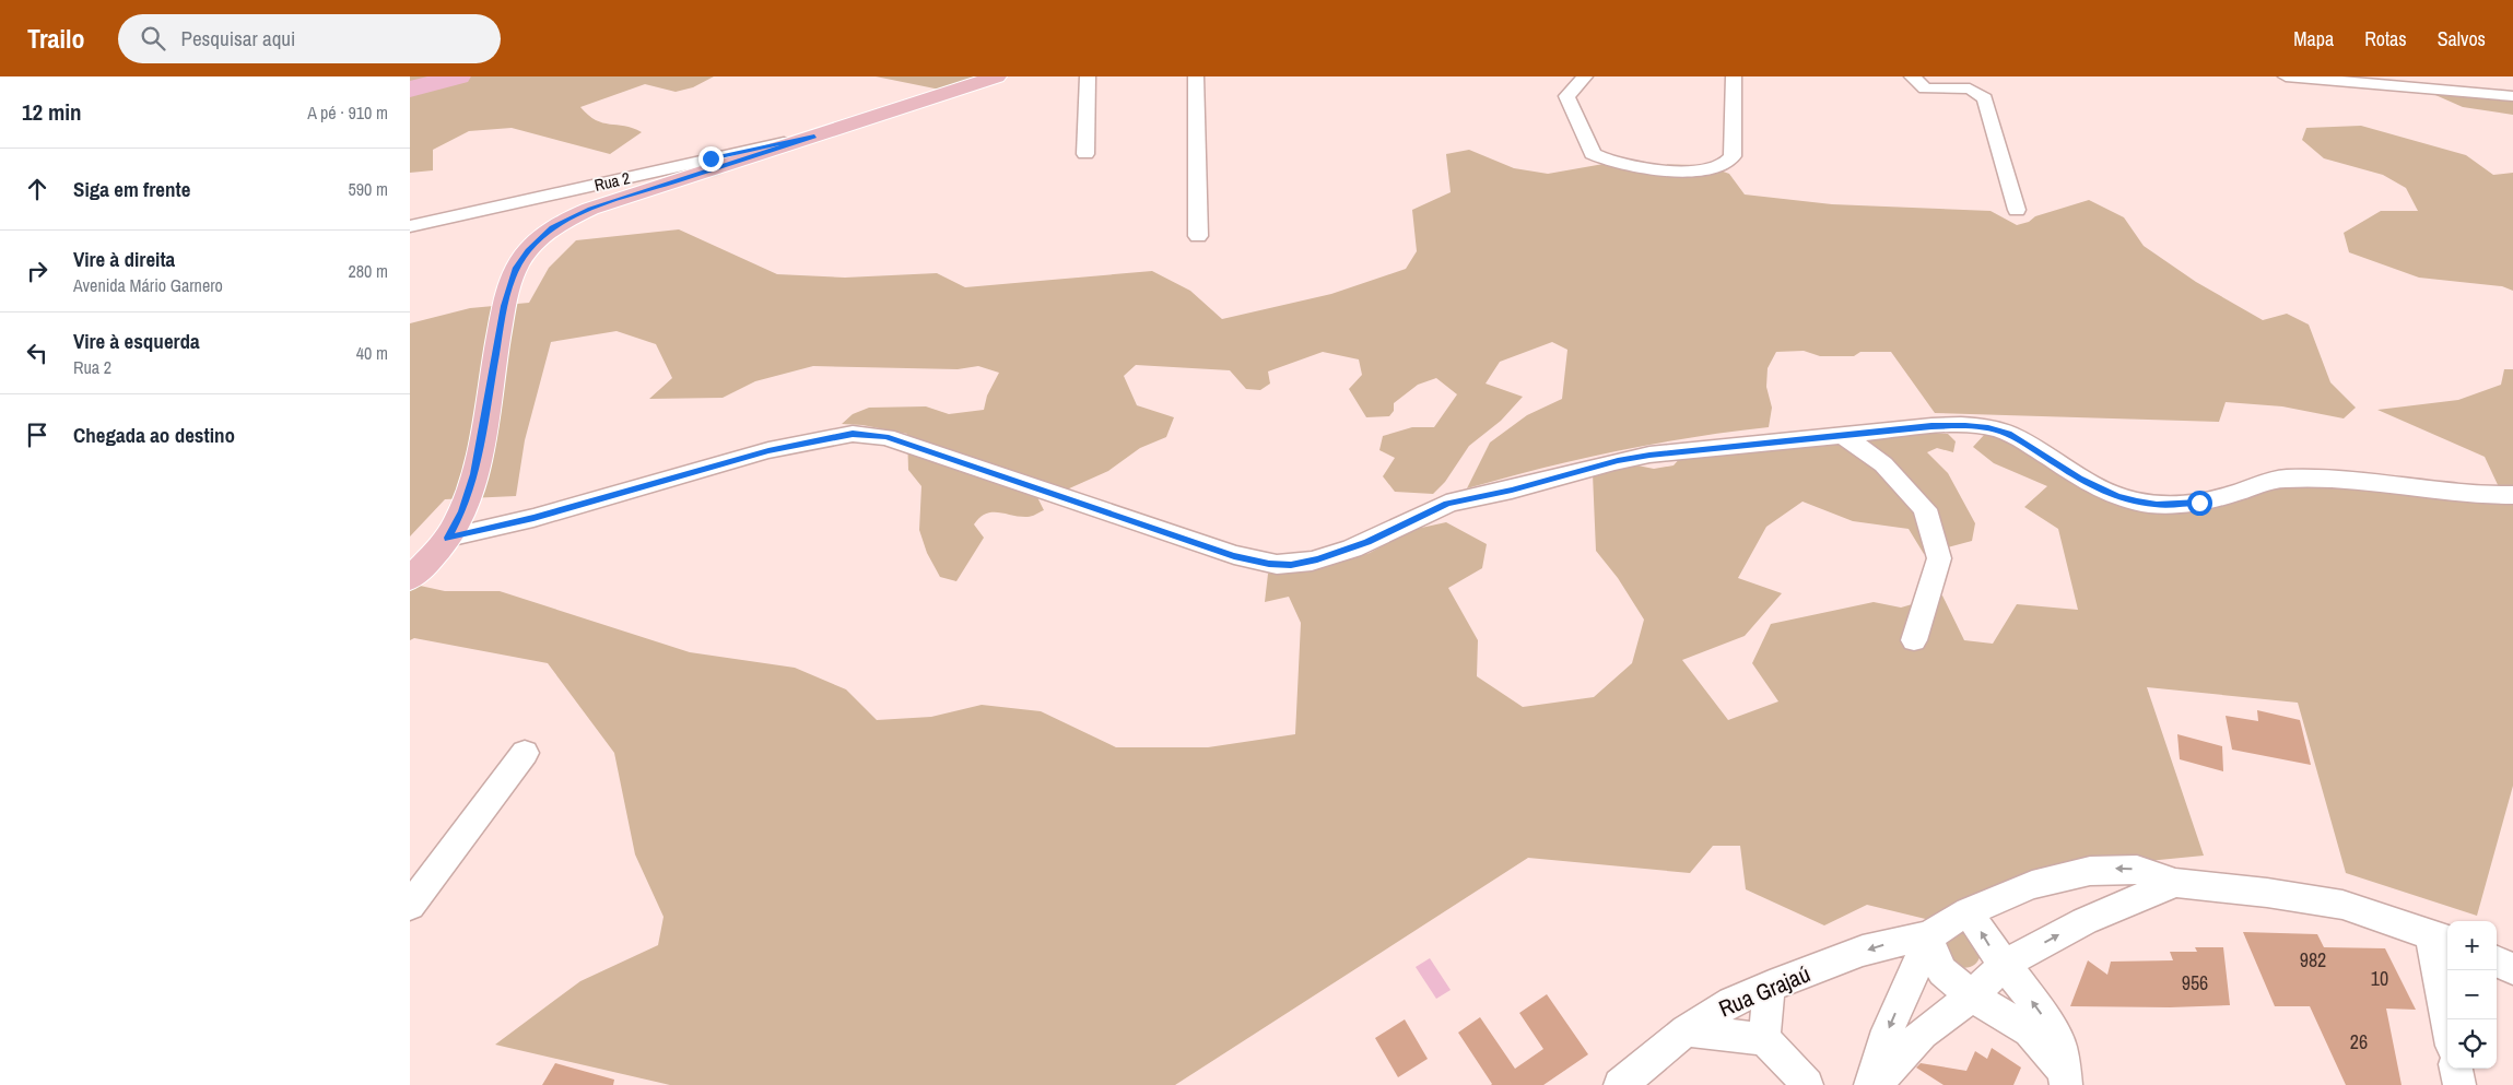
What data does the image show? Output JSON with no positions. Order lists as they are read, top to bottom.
{
  "streets": {
    "street": ["Rua 2", "Rua Grajaú"]
  },
  "house_numbers": [
    "982",
    "10",
    "956",
    "26"
  ],
  "page": {
    "header": "Trailo",
    "search": "Pesquisar aqui",
    "nav": ["Mapa", "Rotas", "Salvos"],
    "heading": ["12 min", "A pé · 910 m"],
    "list": [
      ["Siga em frente", "590 m"],
      ["Vire à direita", "Avenida Mário Garnero", "280 m"],
      ["Vire à esquerda", "Rua 2", "40 m"],
      "Chegada ao destino"
    ],
    "map_buttons": ["+", "−"]
  }
}
